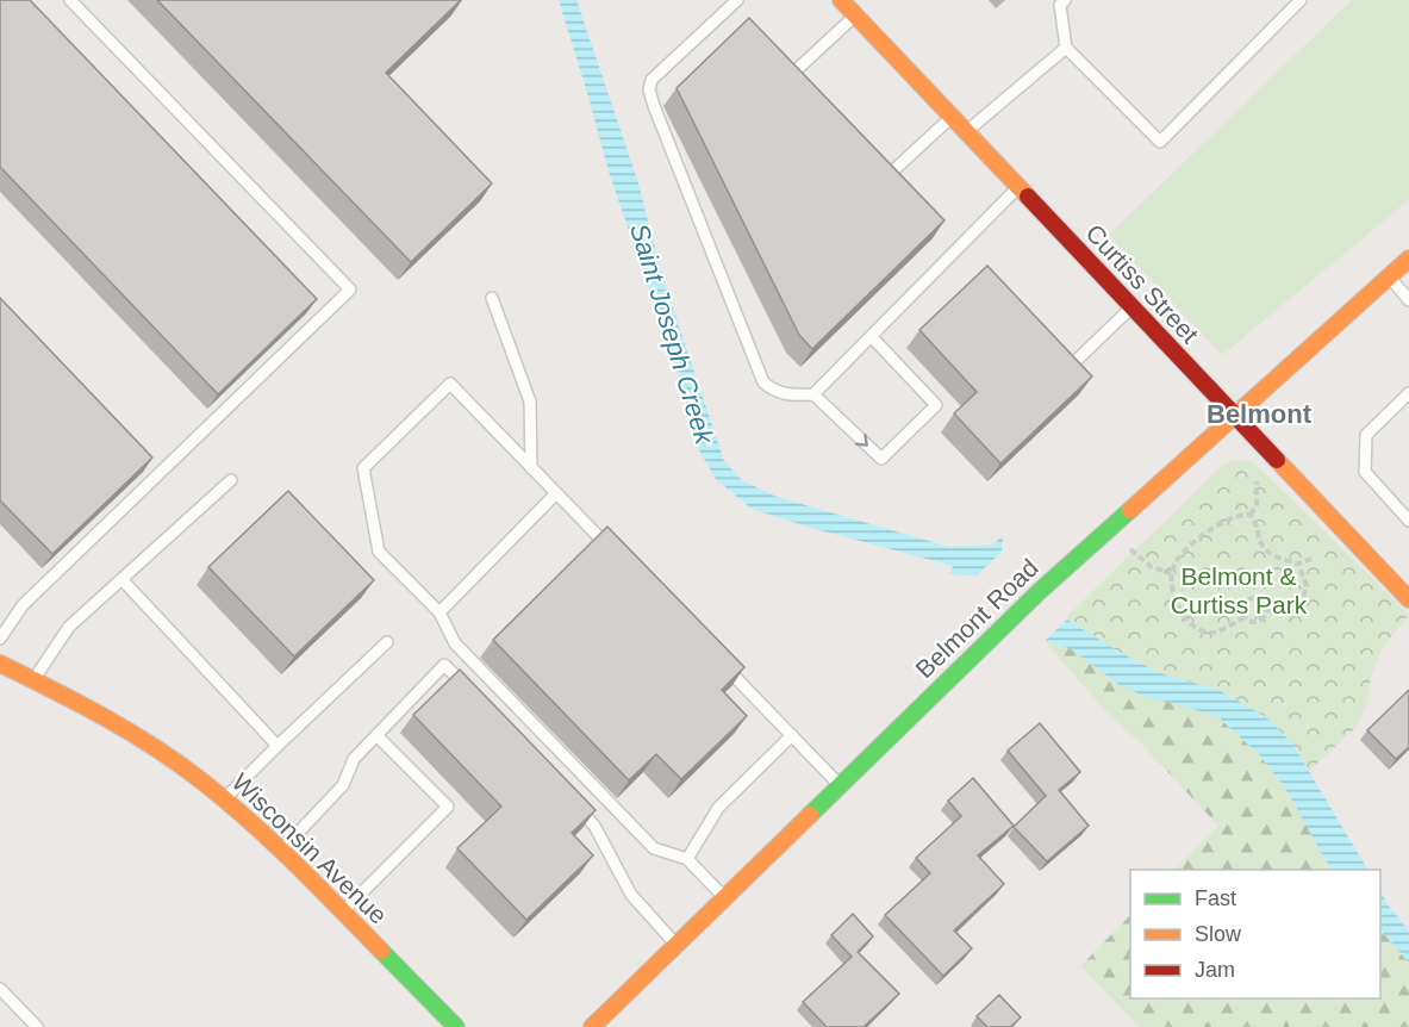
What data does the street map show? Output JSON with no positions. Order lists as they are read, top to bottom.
{
  "streets": {
    "street": ["Curtiss Street", "Belmont Road", "Wisconsin Avenue"]
  },
  "crossings": [
    ["Curtiss Street", "Belmont Road"]
  ],
  "districts": ["Belmont"],
  "water": ["Saint Joseph Creek"],
  "parks": ["Belmont & Curtiss Park"],
  "legend": ["Fast", "Slow", "Jam"]
}
